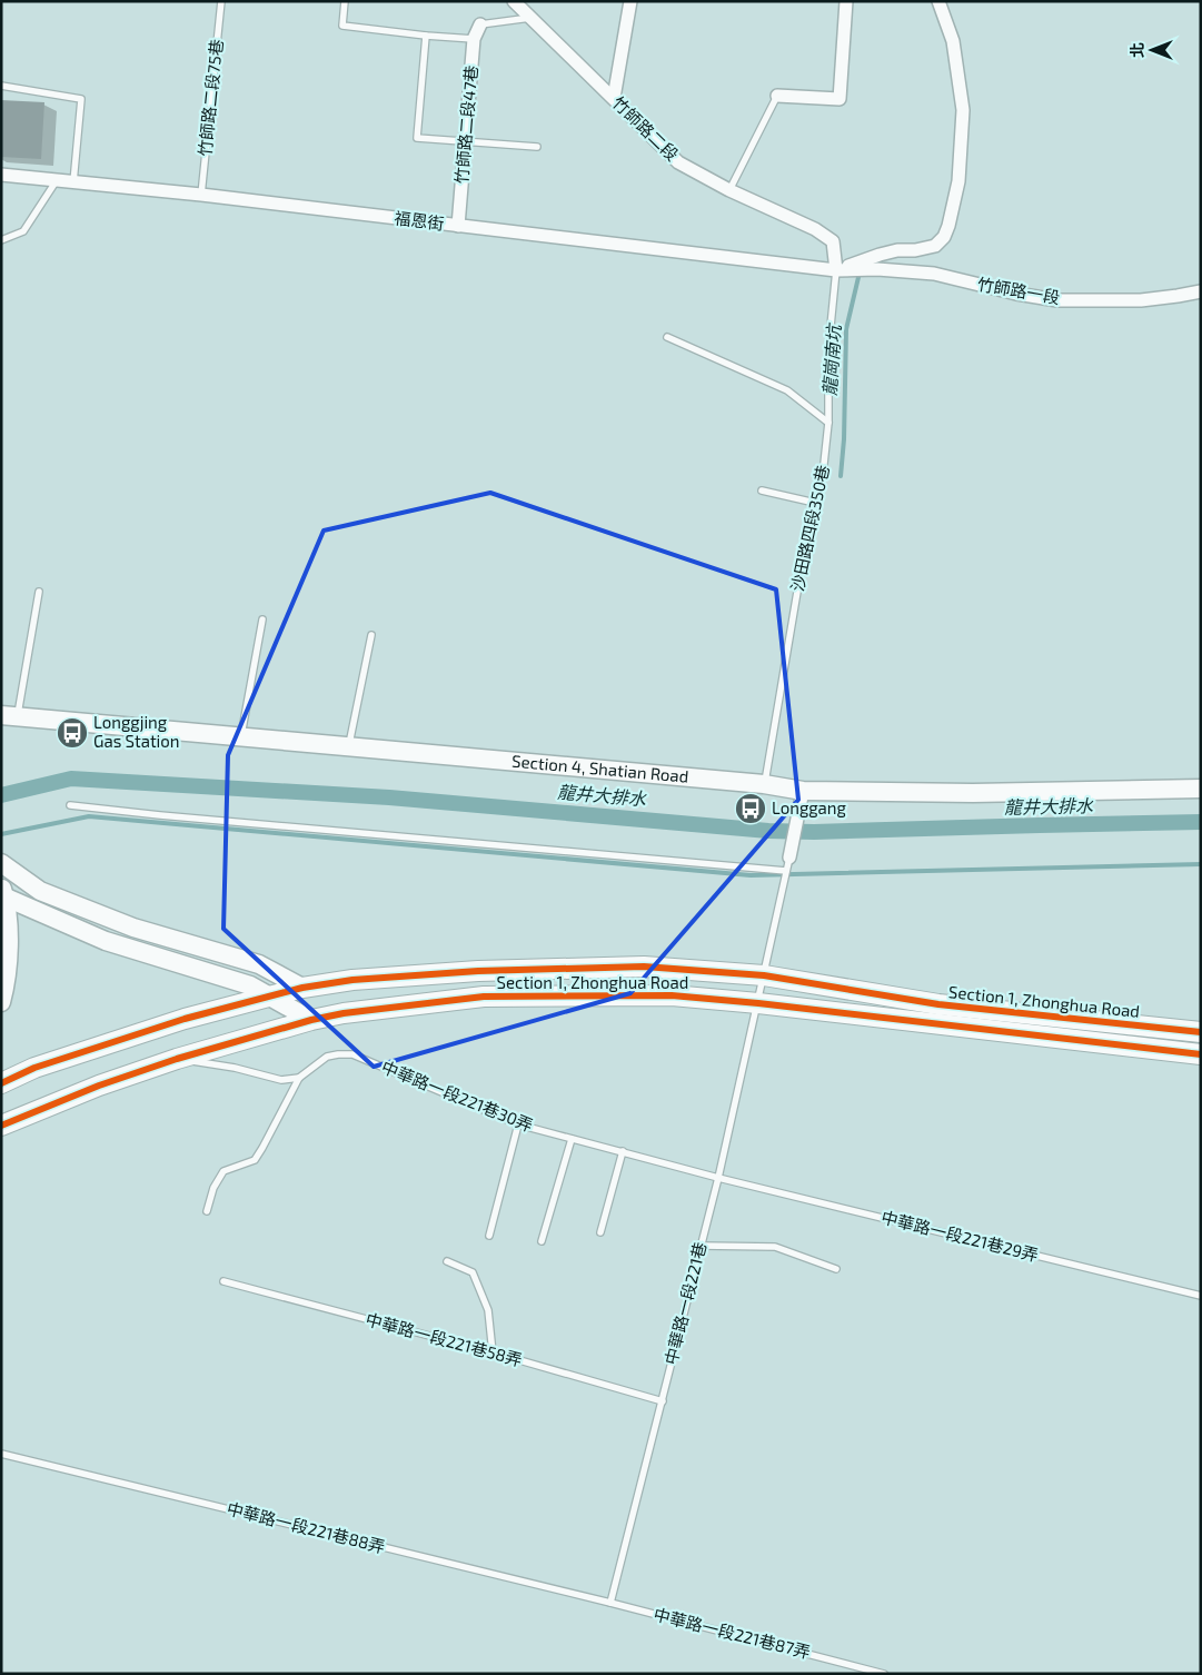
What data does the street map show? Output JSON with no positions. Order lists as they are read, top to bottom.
{
  "streets": {
    "main road": ["Section 1, Zhonghua Road"],
    "street": [
      "竹師路二段47巷",
      "竹師路二段",
      "福恩街",
      "竹師路一段",
      "Section 4, Shatian Road"
    ],
    "lane": [
      "竹師路二段75巷",
      "沙田路四段350巷",
      "中華路一段221巷30弄",
      "中華路一段221巷29弄",
      "中華路一段221巷",
      "中華路一段221巷58弄",
      "中華路一段221巷88弄",
      "中華路一段221巷87弄"
    ]
  },
  "crossings": [
    ["竹師路二段75巷", "福恩街"],
    ["竹師路二段47巷", "福恩街"],
    ["竹師路二段", "福恩街"],
    ["竹師路二段", "竹師路一段"],
    ["竹師路二段", "沙田路四段350巷"],
    ["福恩街", "竹師路一段"],
    ["福恩街", "沙田路四段350巷"],
    ["竹師路一段", "沙田路四段350巷"],
    ["沙田路四段350巷", "Section 4, Shatian Road"],
    ["Section 1, Zhonghua Road", "中華路一段221巷"],
    ["中華路一段221巷30弄", "中華路一段221巷29弄"],
    ["中華路一段221巷30弄", "中華路一段221巷"],
    ["中華路一段221巷29弄", "中華路一段221巷"],
    ["中華路一段221巷", "中華路一段221巷58弄"],
    ["中華路一段221巷", "中華路一段221巷88弄"],
    ["中華路一段221巷", "中華路一段221巷87弄"],
    ["中華路一段221巷88弄", "中華路一段221巷87弄"]
  ],
  "water": ["龍崗南坑", "龍井大排水"],
  "places": {
    "bus stop": ["Longgjing Gas Station", "Longgang"]
  },
  "north": "left"
}
